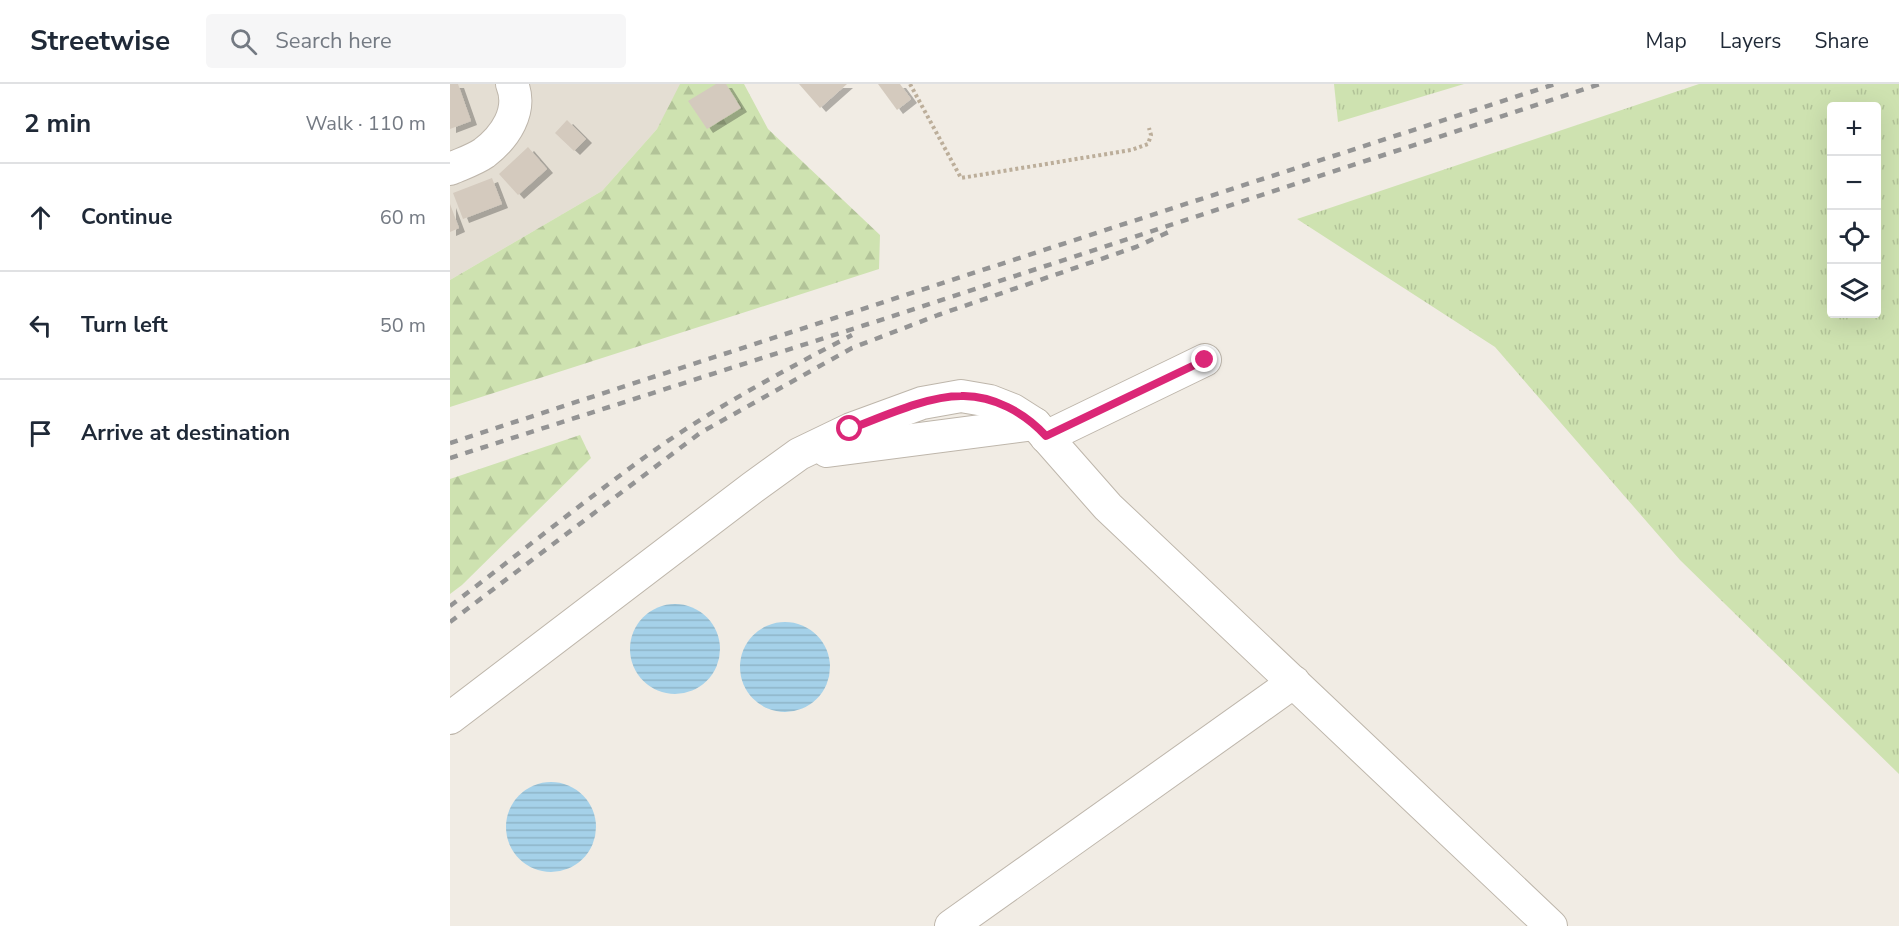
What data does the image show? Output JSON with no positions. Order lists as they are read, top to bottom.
{
  "page": {
    "header": "Streetwise",
    "search": "Search here",
    "nav": ["Map", "Layers", "Share"],
    "heading": ["2 min", "Walk · 110 m"],
    "map_buttons": ["+", "−"],
    "list": [
      ["Continue", "60 m"],
      ["Turn left", "50 m"],
      "Arrive at destination"
    ]
  }
}
